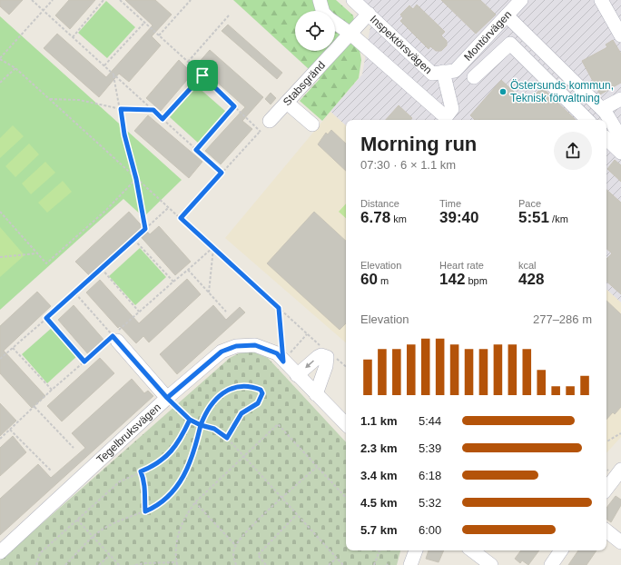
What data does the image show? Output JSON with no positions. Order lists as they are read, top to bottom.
{
  "streets": {
    "street": [
      "Montörvägen",
      "Inspektörsvägen",
      "Stabsgränd",
      "Tegelbruksvägen"
    ]
  },
  "crossings": [
    ["Montörvägen", "Inspektörsvägen"],
    ["Inspektörsvägen", "Stabsgränd"]
  ],
  "places": ["Östersunds kommun, Teknisk förvaltning"],
  "page": {
    "heading": ["Morning run", "07:30 · 6 × 1.1 km"],
    "stats": [
      ["Distance", "6.78 km"],
      ["Time", "39:40"],
      ["Pace", "5:51 /km"],
      ["Elevation", "60 m"],
      ["Heart rate", "142 bpm"],
      ["kcal", "428"]
    ],
    "chart": ["Elevation", "277–286 m"],
    "list": [
      {
        "name": "1.1 km",
        "note": "5:44"
      },
      {
        "name": "2.3 km",
        "note": "5:39"
      },
      {
        "name": "3.4 km",
        "note": "6:18"
      },
      {
        "name": "4.5 km",
        "note": "5:32"
      },
      {
        "name": "5.7 km",
        "note": "6:00"
      }
    ]
  }
}
